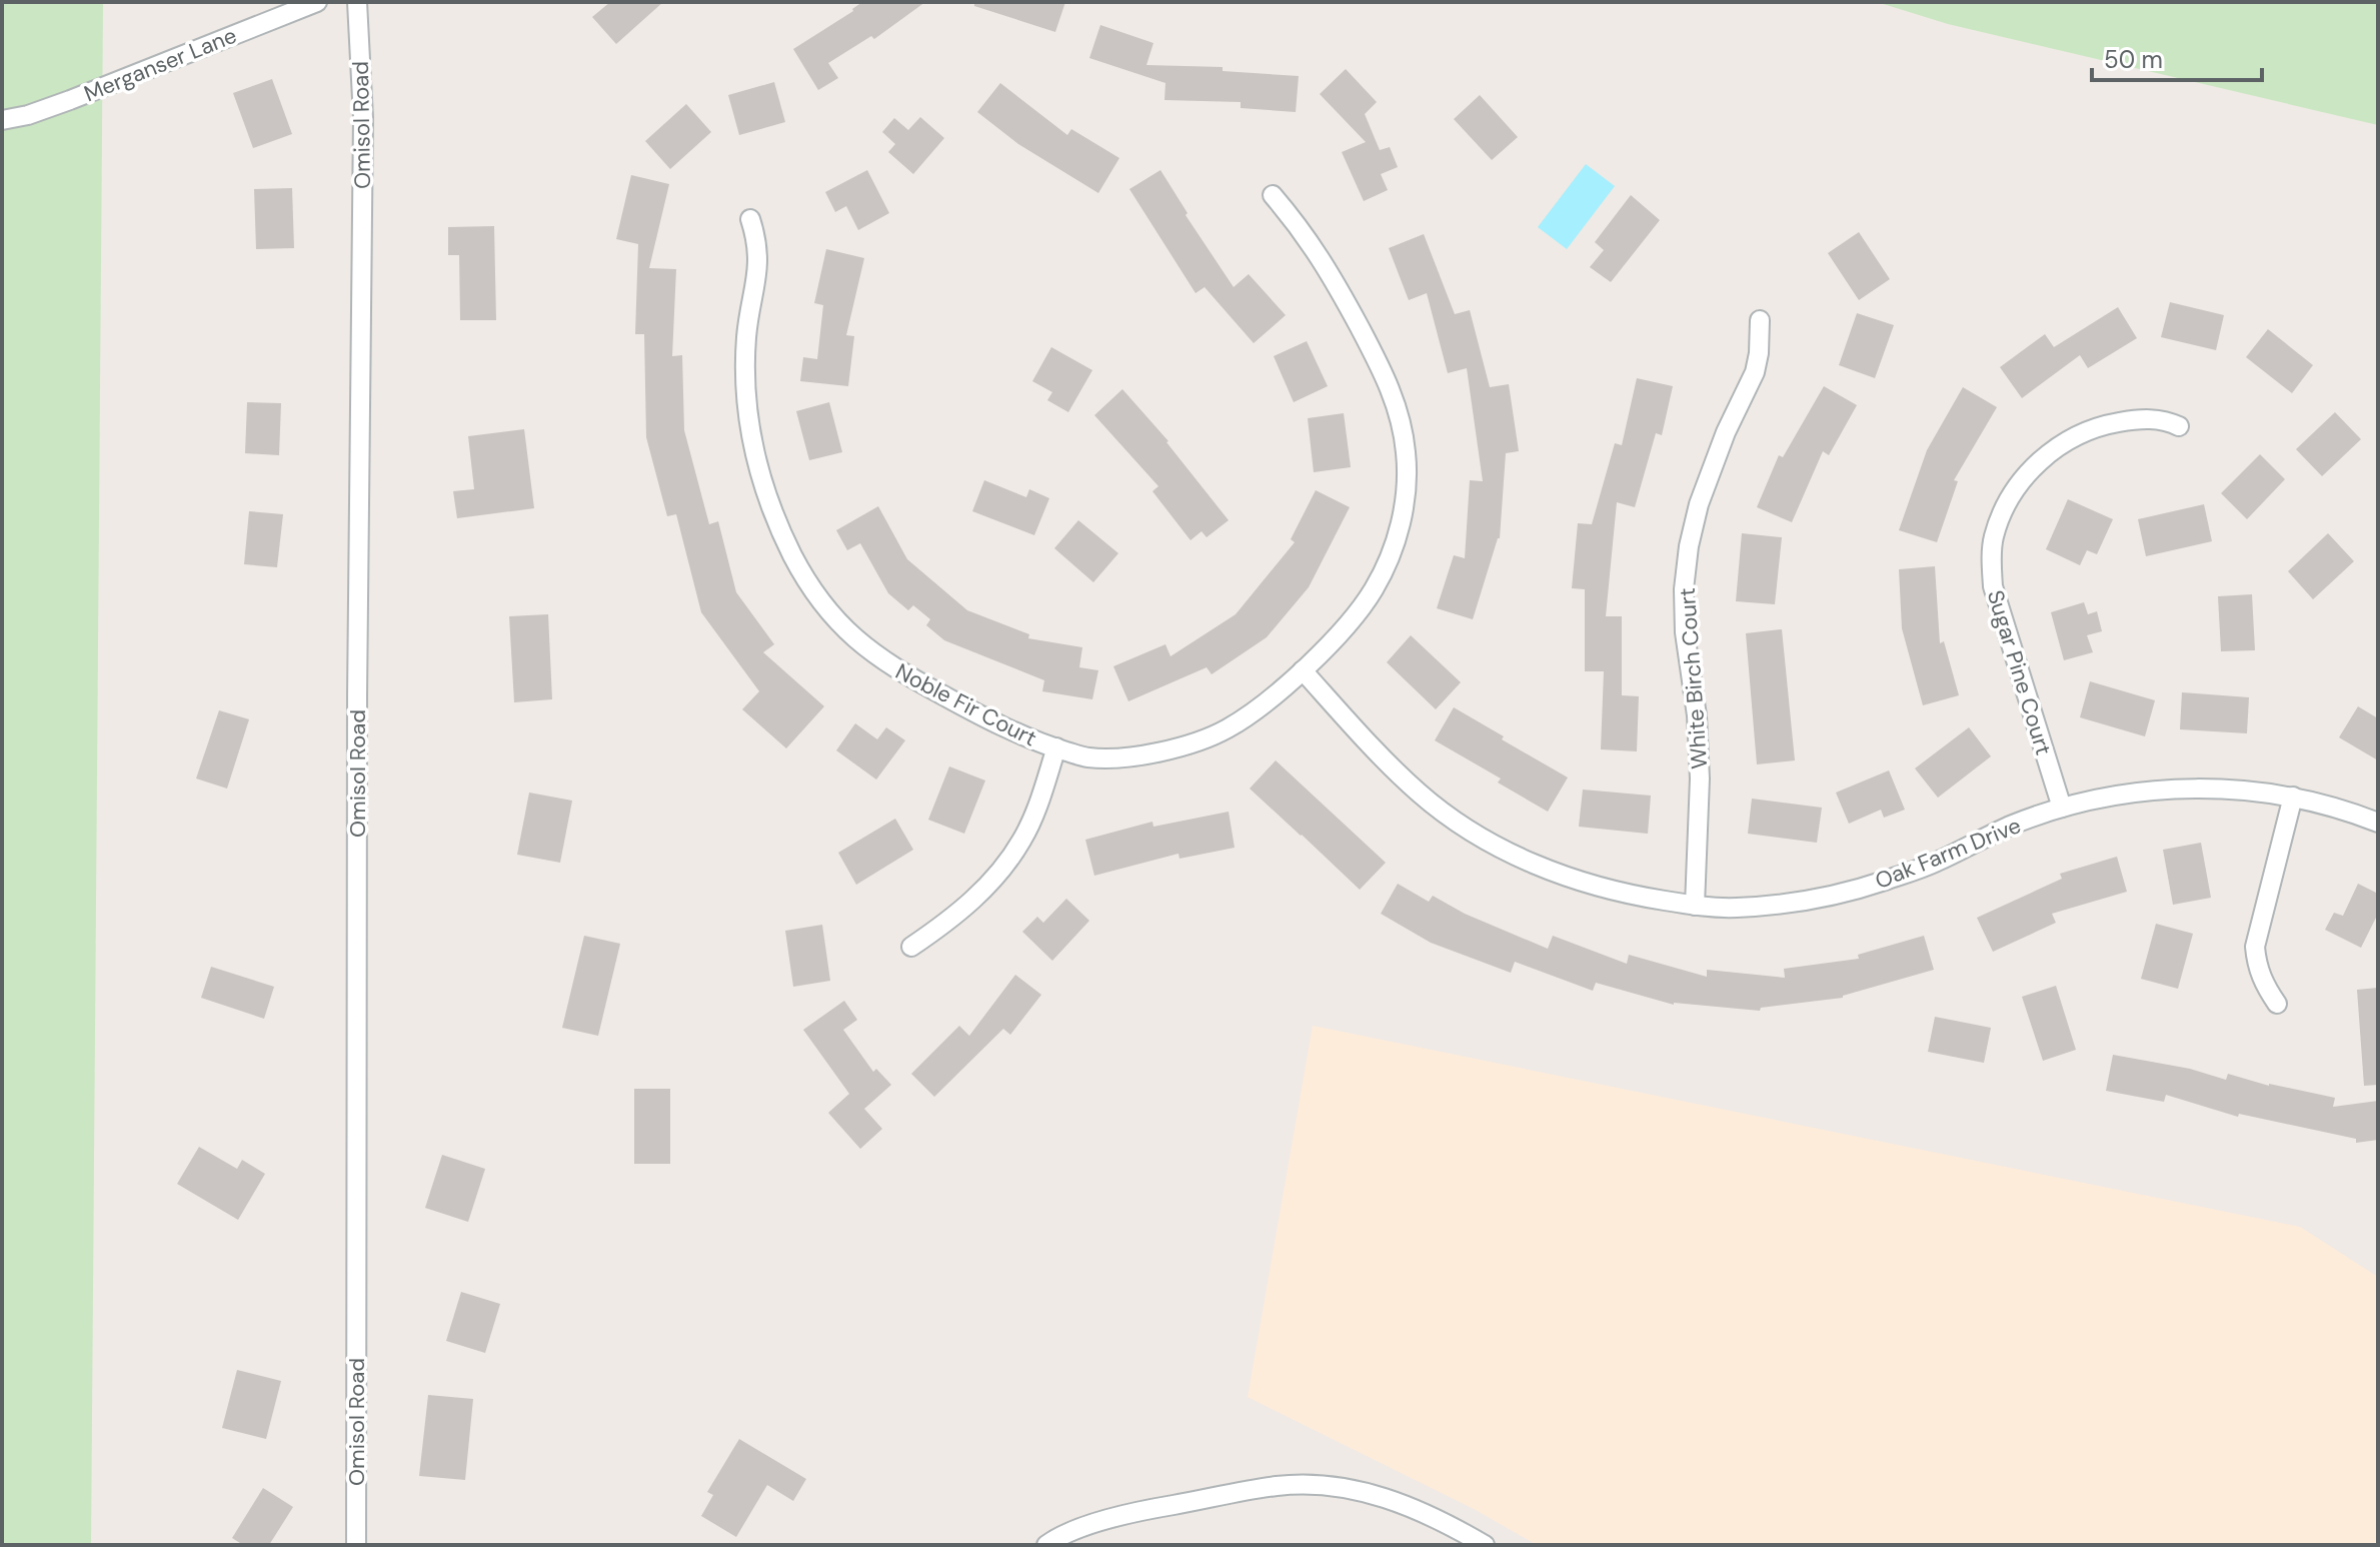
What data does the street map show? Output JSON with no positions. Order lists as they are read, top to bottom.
{
  "streets": {
    "street": [
      "Merganser Lane",
      "Omisol Road",
      "Sugar Pine Court",
      "White Birch Court",
      "Noble Fir Court",
      "Oak Farm Drive"
    ]
  },
  "crossings": [
    ["Sugar Pine Court", "Oak Farm Drive"],
    ["White Birch Court", "Oak Farm Drive"],
    ["Noble Fir Court", "Oak Farm Drive"]
  ],
  "scale_bar": "50 m"
}
